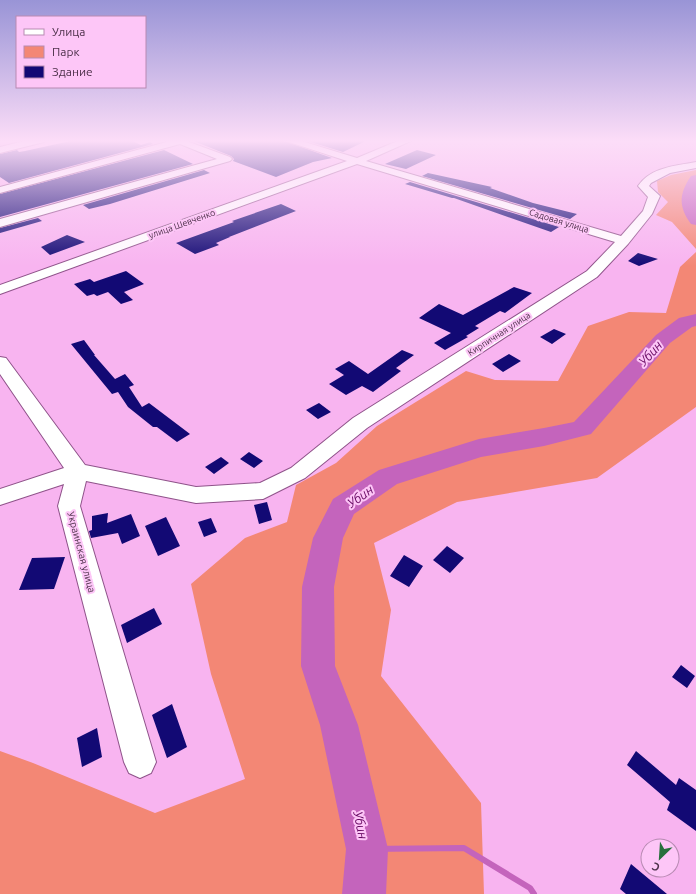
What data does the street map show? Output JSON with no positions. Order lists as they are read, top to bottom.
{
  "streets": {
    "street": [
      "Садовая улица",
      "улица Шевченко",
      "Кирпичная улица",
      "Украинская улица"
    ]
  },
  "crossings": [
    ["Садовая улица", "Кирпичная улица"],
    ["Кирпичная улица", "Украинская улица"]
  ],
  "water": ["Убин"],
  "legend": ["Улица", "Парк", "Здание"],
  "north": "bottom left"
}
